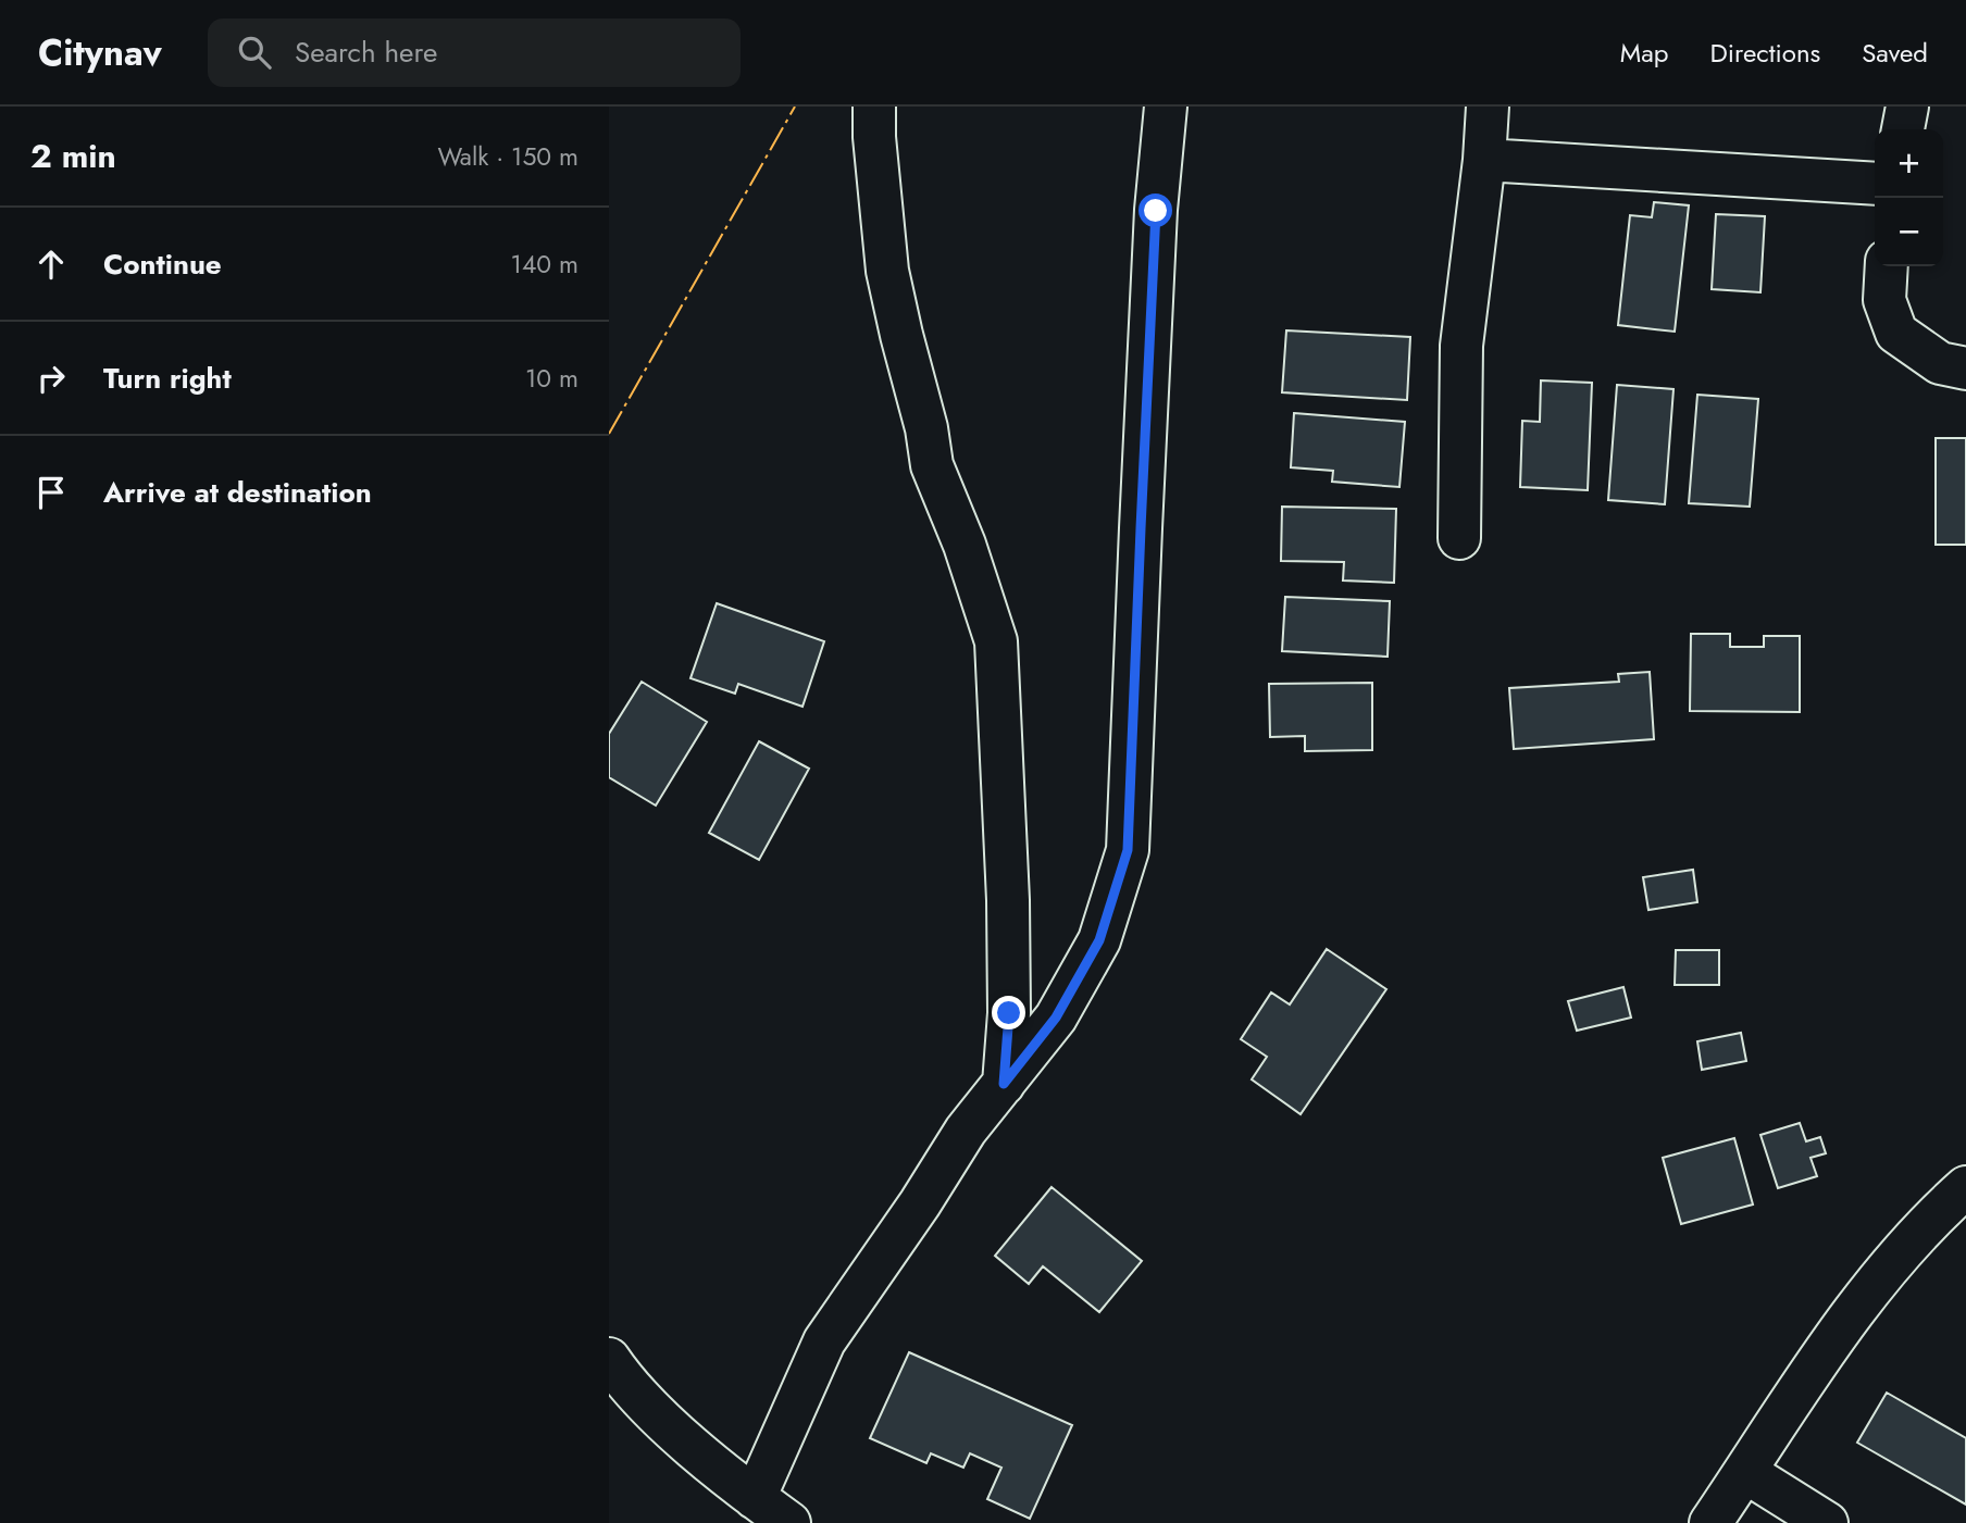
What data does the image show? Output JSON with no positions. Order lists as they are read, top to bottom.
{
  "page": {
    "header": "Citynav",
    "search": "Search here",
    "nav": ["Map", "Directions", "Saved"],
    "heading": ["2 min", "Walk · 150 m"],
    "map_buttons": ["+", "−"],
    "list": [
      ["Continue", "140 m"],
      ["Turn right", "10 m"],
      "Arrive at destination"
    ]
  }
}
